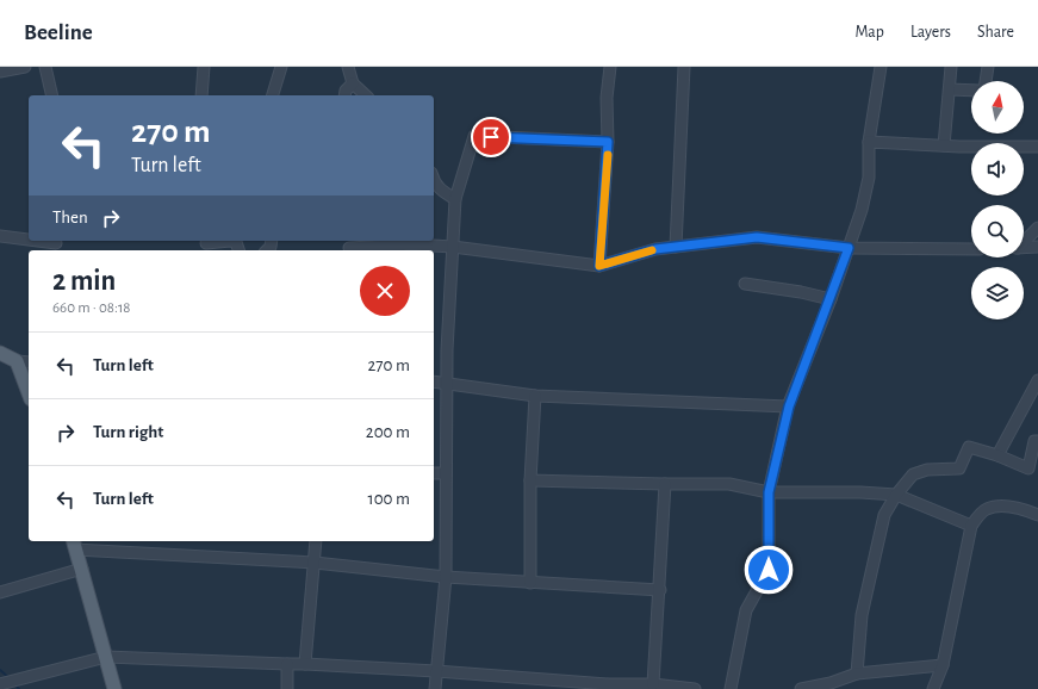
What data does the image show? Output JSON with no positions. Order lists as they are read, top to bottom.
{
  "north": "top",
  "page": {
    "header": "Beeline",
    "nav": ["Map", "Layers", "Share"],
    "turn": ["270 m", "Turn left"],
    "then": "Then",
    "heading": ["2 min", "660 m · 08:18"],
    "list": [
      {
        "name": "Turn left",
        "value": "270 m"
      },
      {
        "name": "Turn right",
        "value": "200 m"
      },
      {
        "name": "Turn left",
        "value": "100 m"
      }
    ]
  }
}
